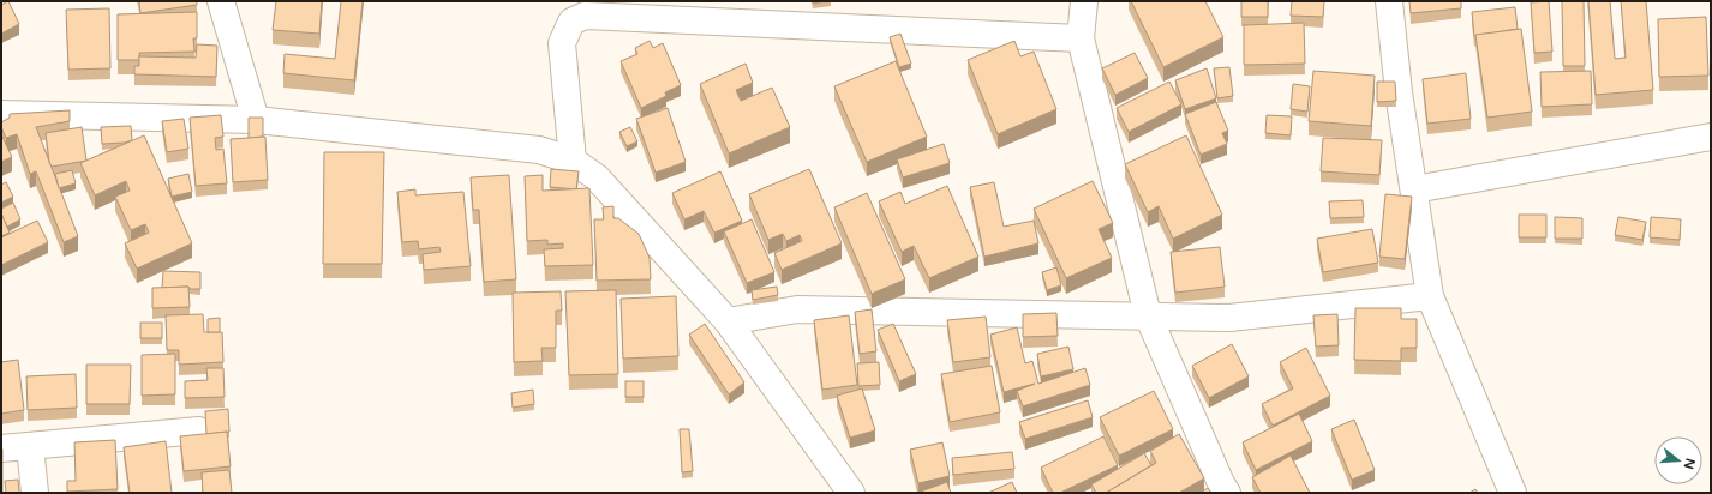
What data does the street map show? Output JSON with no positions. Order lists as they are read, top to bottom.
{
  "north": "right"
}
